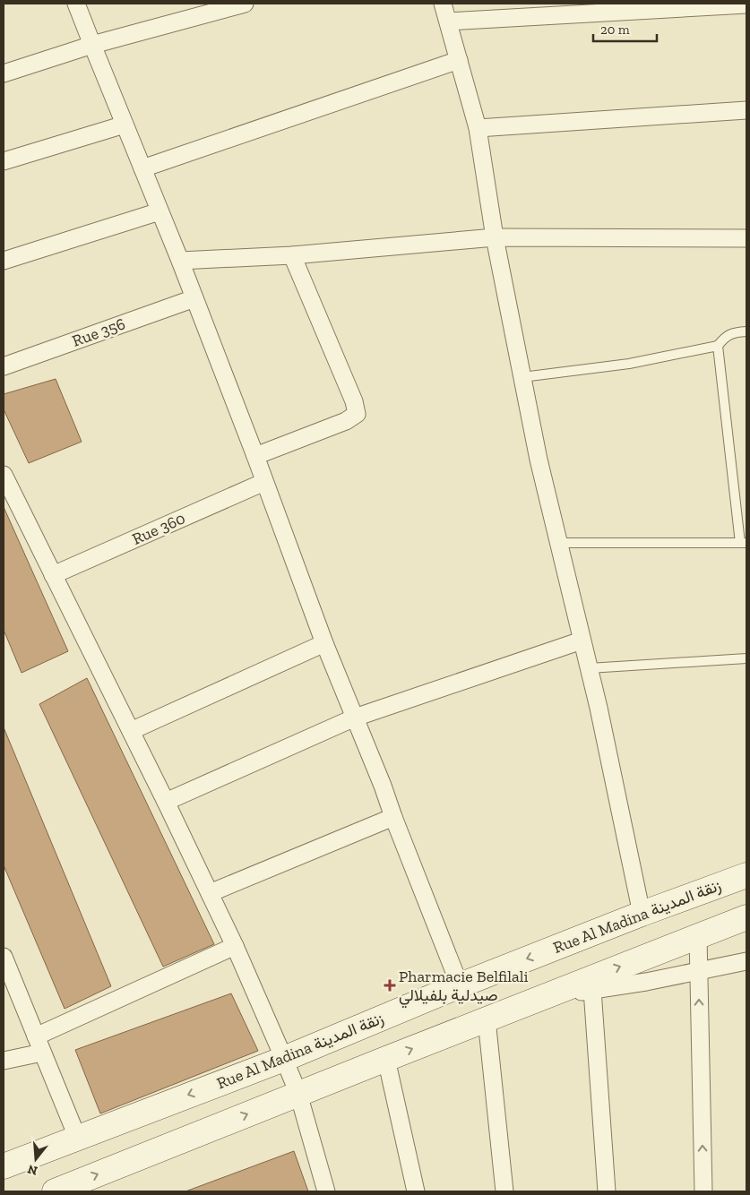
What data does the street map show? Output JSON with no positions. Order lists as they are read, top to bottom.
{
  "streets": {
    "main road": ["Rue Al Madina زنقة المدينة"],
    "street": ["Rue 356", "Rue 360"]
  },
  "places": {
    "health": ["Pharmacie Belfilali صيدلية بلفيلالي"]
  },
  "scale_bar": "20 m",
  "north": "bottom"
}
